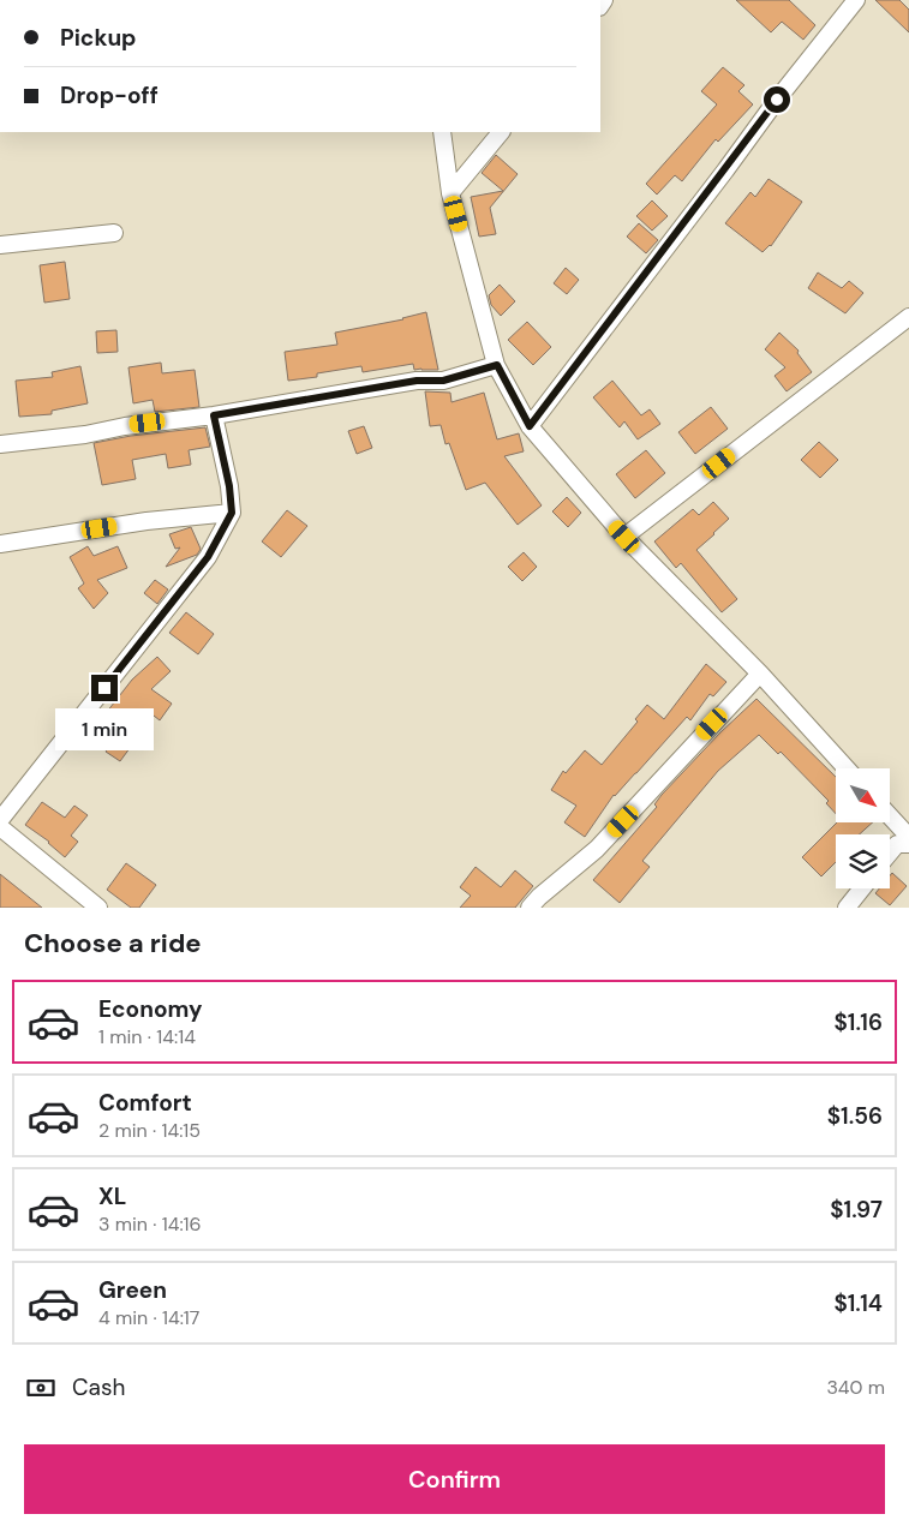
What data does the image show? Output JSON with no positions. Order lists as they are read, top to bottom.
{
  "north": "bottom right",
  "page": {
    "banner": ["Pickup", "Drop-off"],
    "bubble": "1 min",
    "heading": "Choose a ride",
    "list": [
      {
        "name": "Economy",
        "note": "1 min · 14:14",
        "value": "$1.16"
      },
      {
        "name": "Comfort",
        "note": "2 min · 14:15",
        "value": "$1.56"
      },
      {
        "name": "XL",
        "note": "3 min · 14:16",
        "value": "$1.97"
      },
      {
        "name": "Green",
        "note": "4 min · 14:17",
        "value": "$1.14"
      }
    ],
    "pay": ["Cash", "340 m"],
    "buttons": "Confirm"
  }
}
